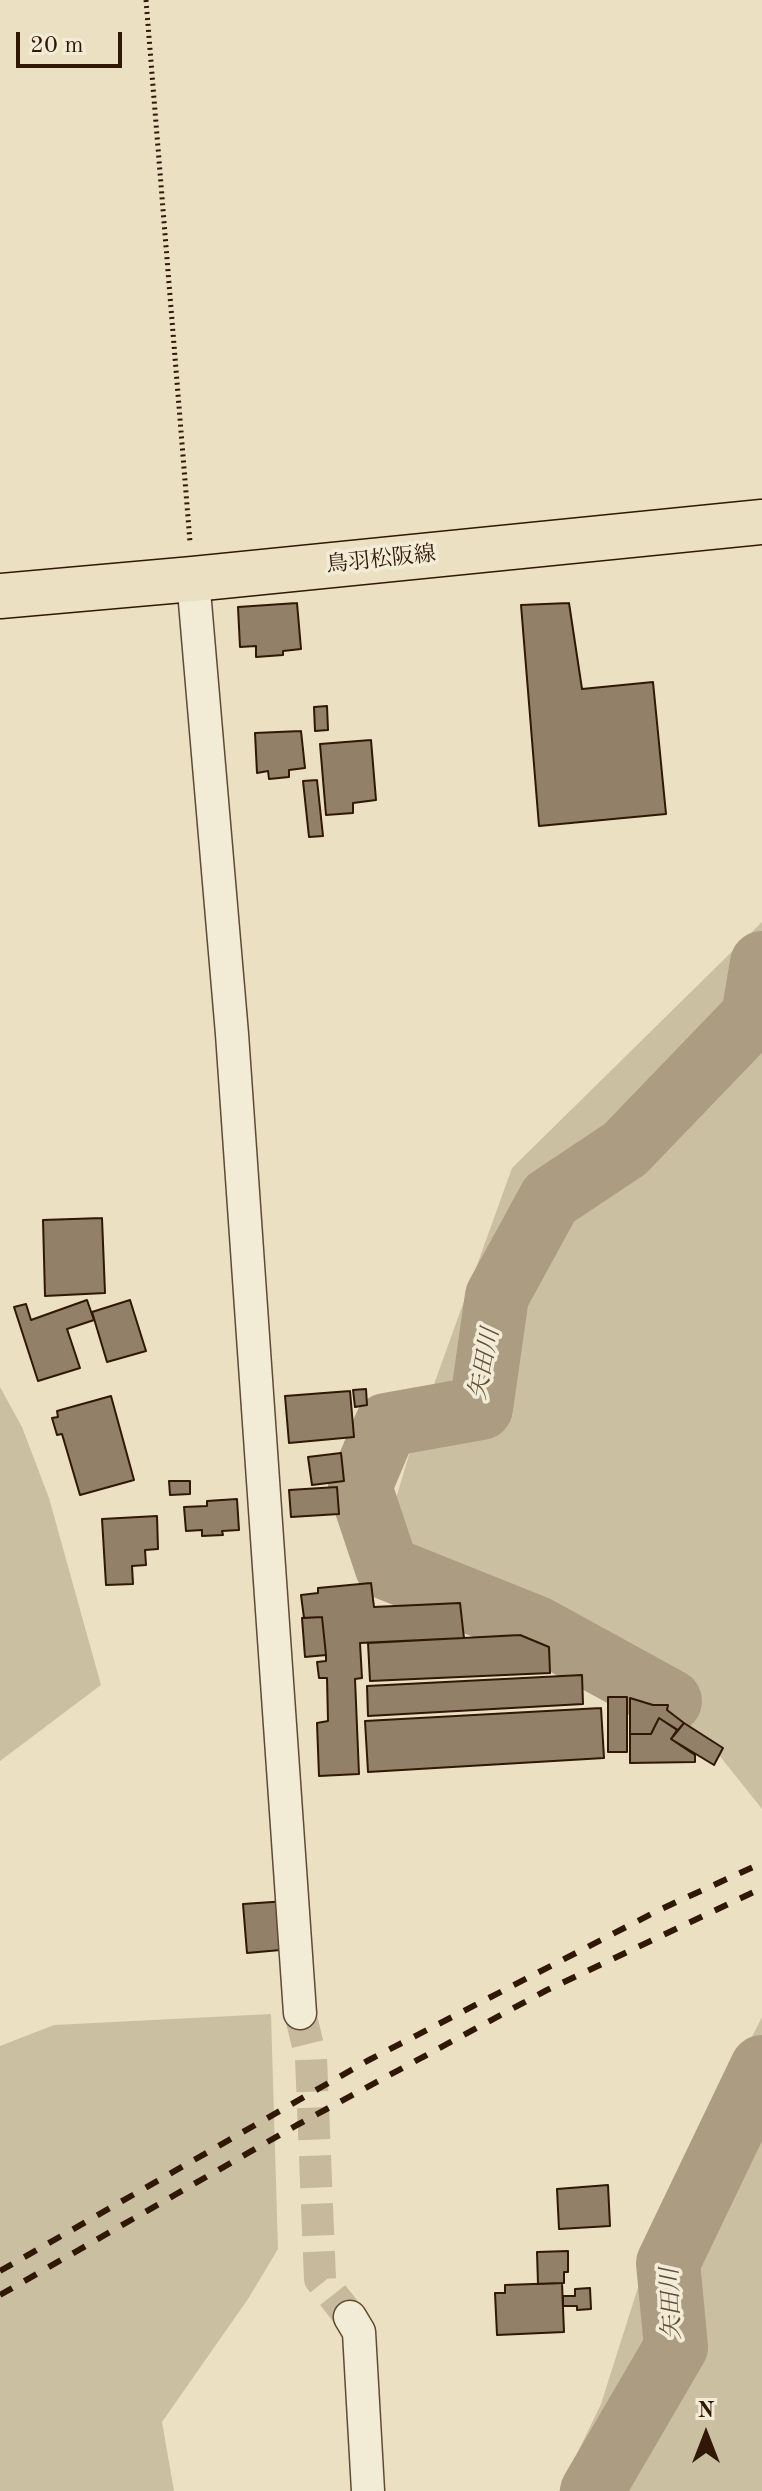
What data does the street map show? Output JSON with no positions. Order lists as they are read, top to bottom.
{
  "streets": {
    "main road": ["鳥羽松阪線"]
  },
  "water": ["矢田川"],
  "scale_bar": "20 m",
  "north": "top"
}
